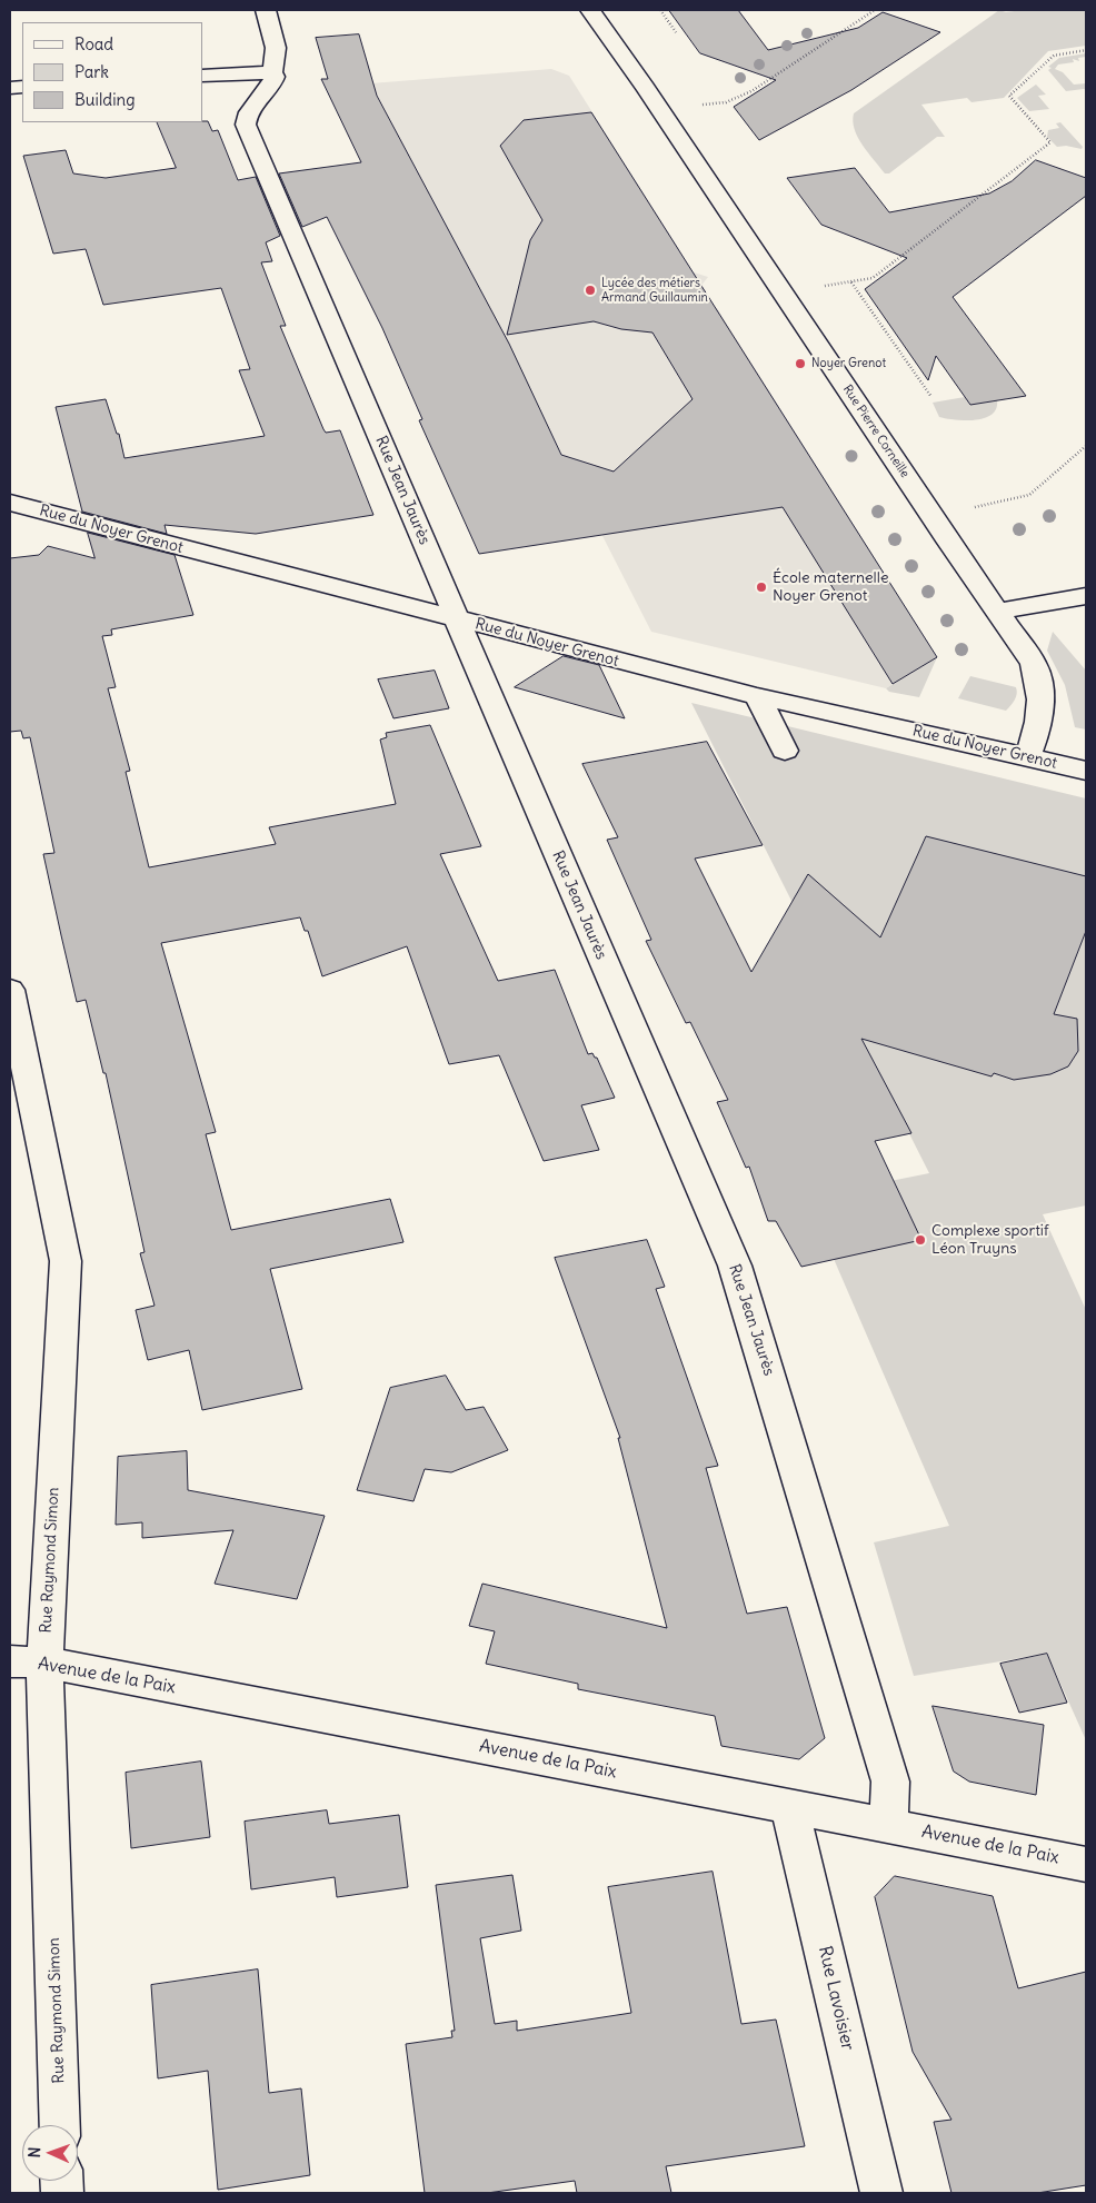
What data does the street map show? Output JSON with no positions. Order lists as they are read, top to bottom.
{
  "streets": {
    "street": [
      "Rue Pierre Corneille",
      "Rue Jean Jaurès",
      "Rue du Noyer Grenot",
      "Rue Raymond Simon",
      "Avenue de la Paix",
      "Rue Lavoisier"
    ]
  },
  "crossings": [
    ["Rue Pierre Corneille", "Rue du Noyer Grenot"],
    ["Rue Jean Jaurès", "Rue du Noyer Grenot"],
    ["Rue Jean Jaurès", "Avenue de la Paix"],
    ["Rue Raymond Simon", "Avenue de la Paix"],
    ["Avenue de la Paix", "Rue Lavoisier"]
  ],
  "places": [
    "Lycée des métiers Armand Guillaumin",
    "Noyer Grenot",
    "École maternelle Noyer Grenot",
    "Complexe sportif Léon Truyns"
  ],
  "legend": ["Road", "Park", "Building"],
  "north": "left"
}
